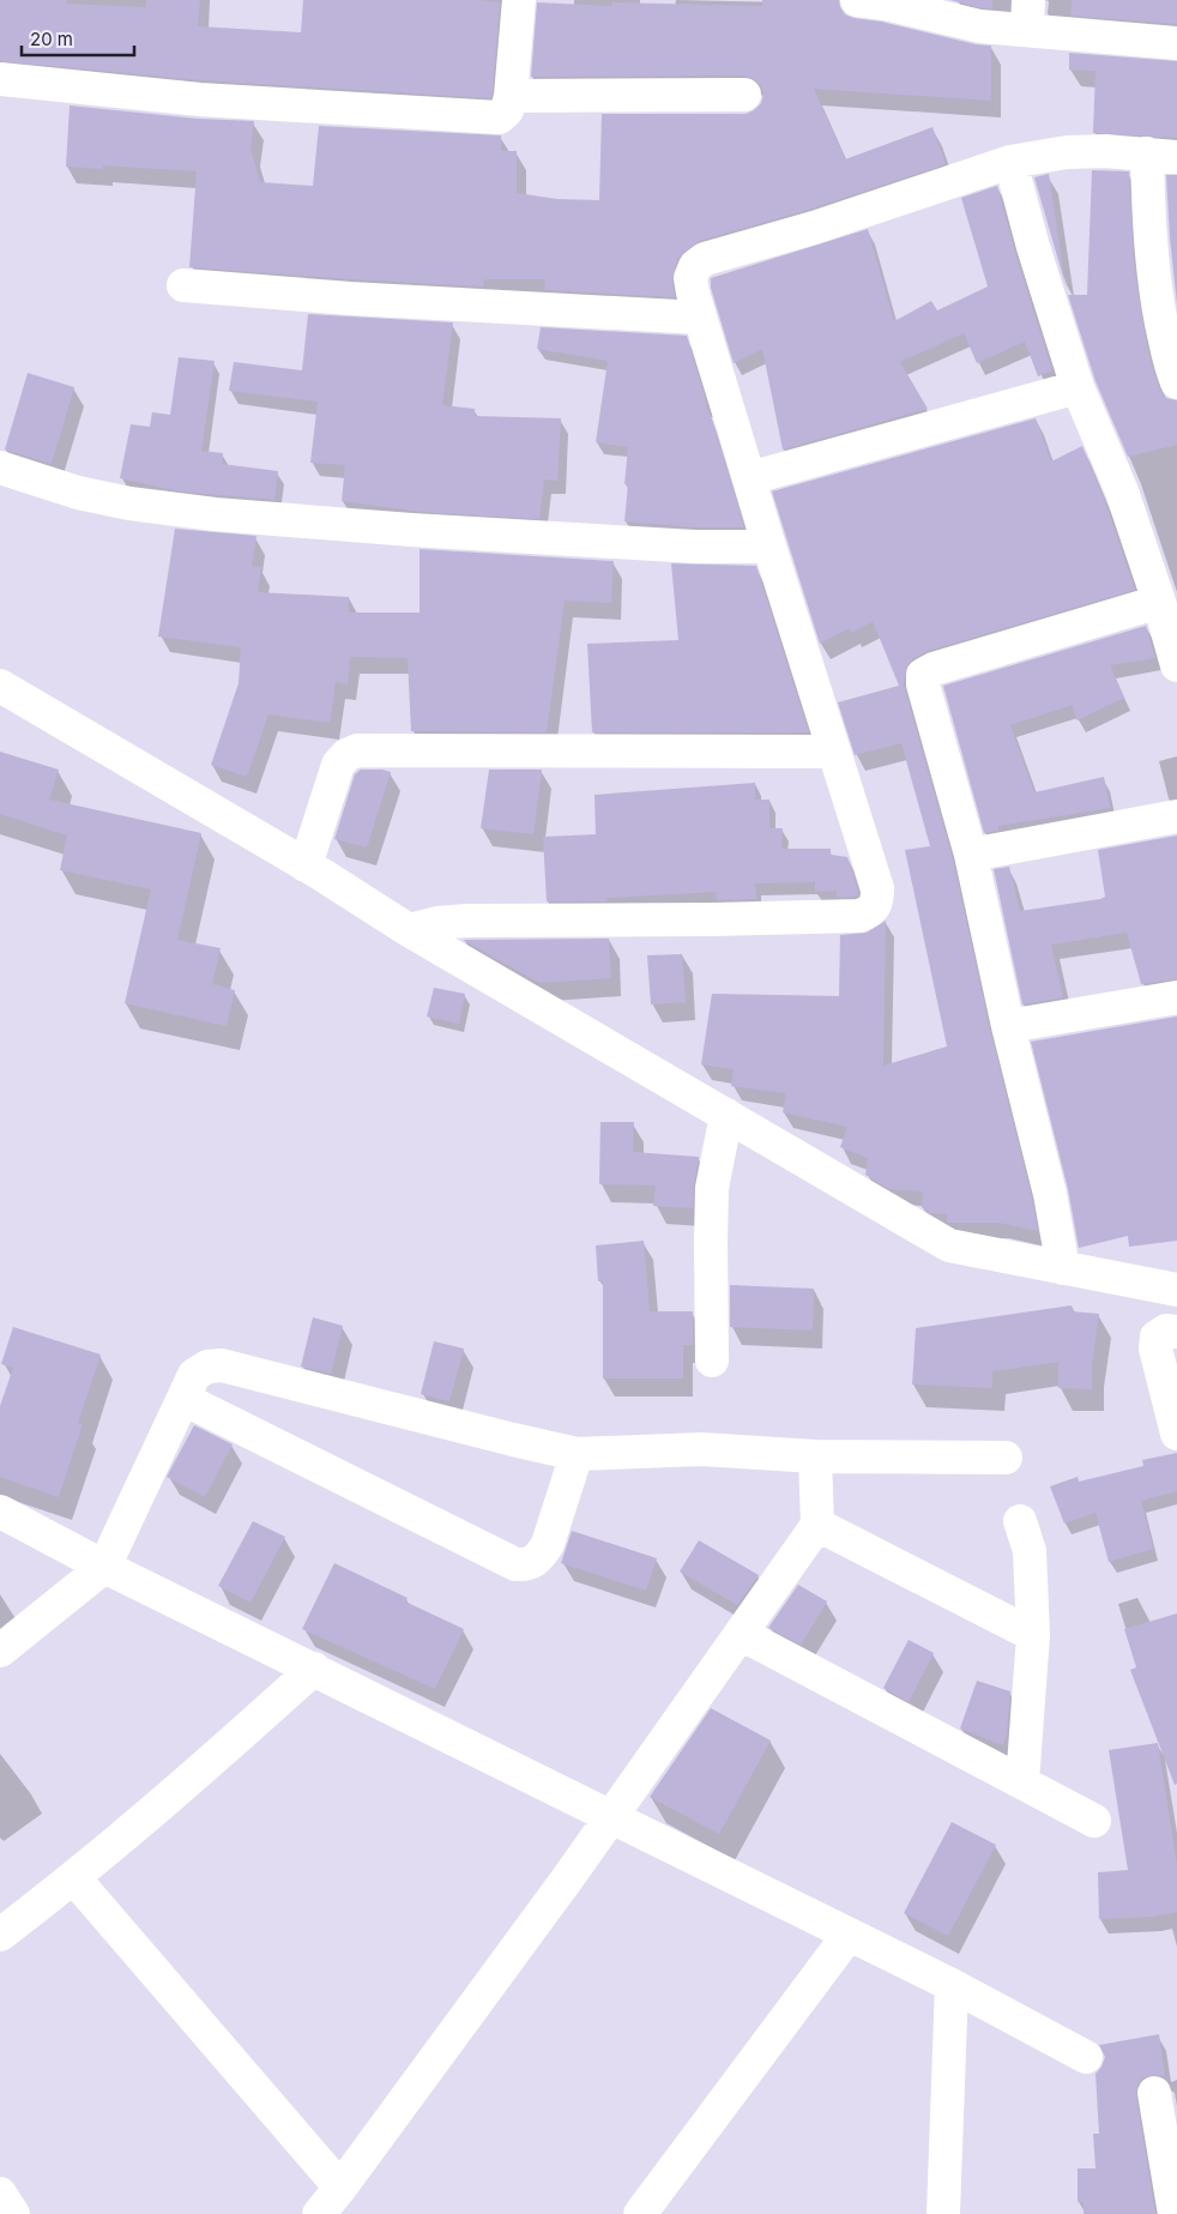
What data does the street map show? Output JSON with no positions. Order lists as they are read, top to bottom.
{
  "scale_bar": "20 m"
}
